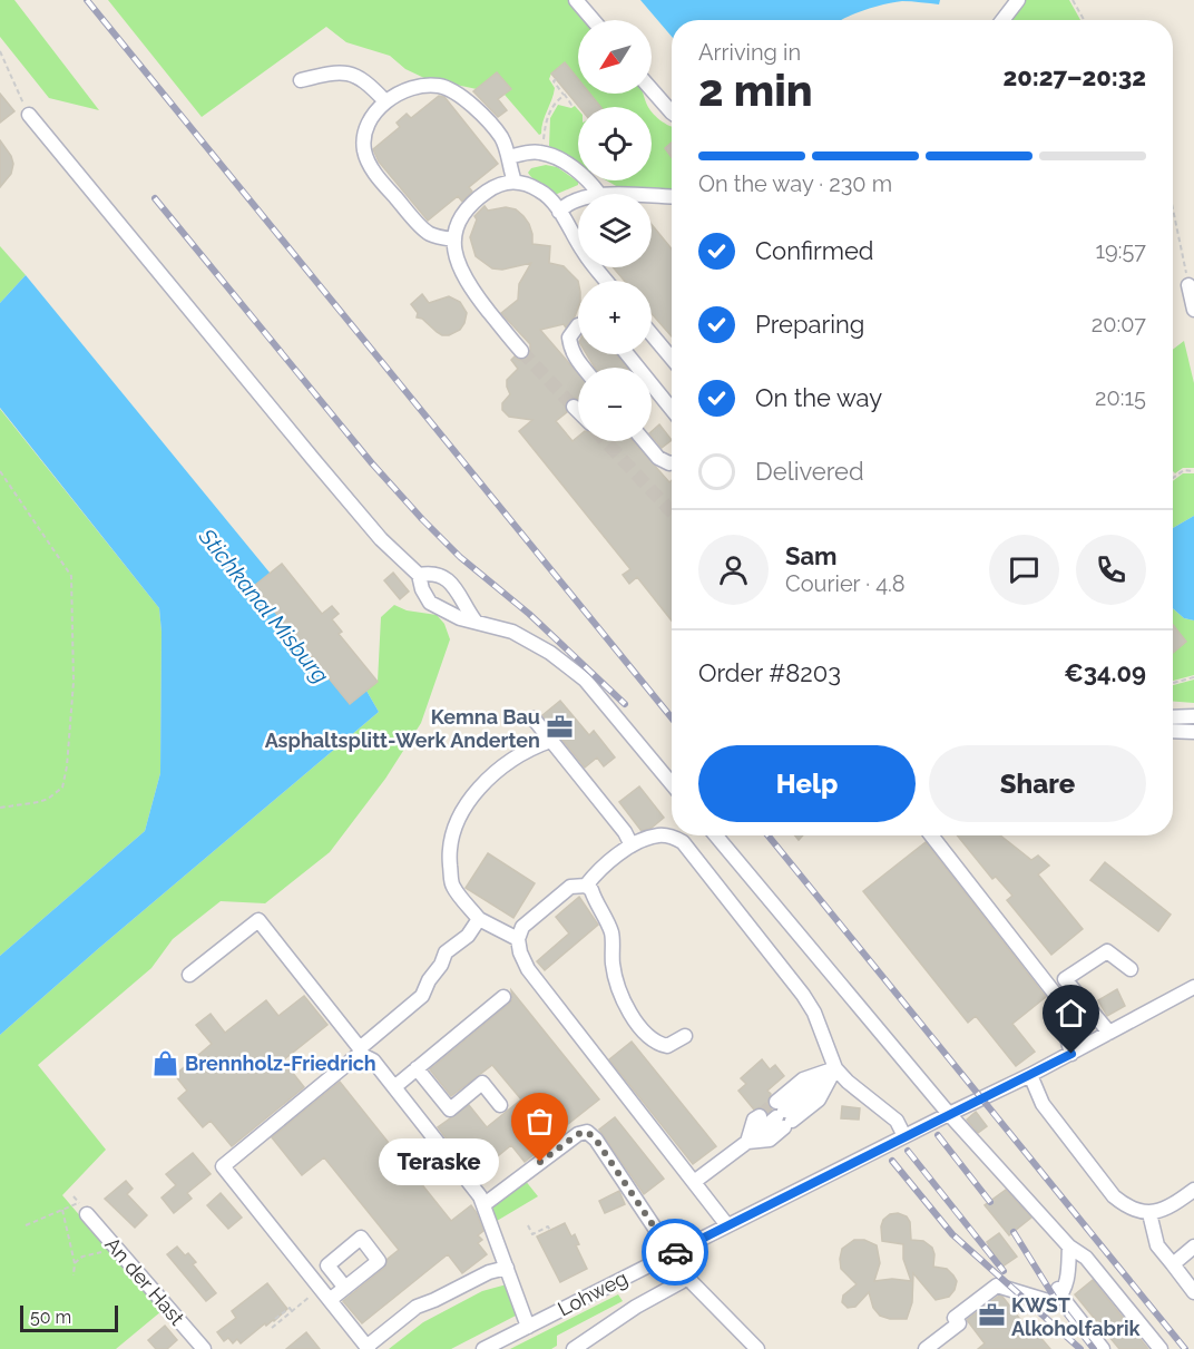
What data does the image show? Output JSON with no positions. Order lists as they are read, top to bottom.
{
  "streets": {
    "street": ["An der Hast", "Lohweg"]
  },
  "water": ["Stichkanal Misburg"],
  "places": {
    "office": ["Kemna Bau Asphaltsplitt-Werk Anderten", "KWST Alkoholfabrik"],
    "shop": ["Brennholz-Friedrich"],
    "other": ["Teraske"]
  },
  "scale_bar": "50 m",
  "north": "bottom left",
  "page": {
    "map_buttons": ["+", "−"],
    "heading": ["2 min", "Arriving in", "20:27–20:32"],
    "panel": [
      "Sam",
      "Courier · 4.8",
      "Order #8203",
      "€34.09"
    ],
    "bar": "On the way · 230 m",
    "list": [
      ["Confirmed", "19:57"],
      ["Preparing", "20:07"],
      ["On the way", "20:15"],
      "Delivered"
    ],
    "buttons": ["Help", "Share"],
    "bubble": "Teraske",
    "scale": "50 m"
  }
}
